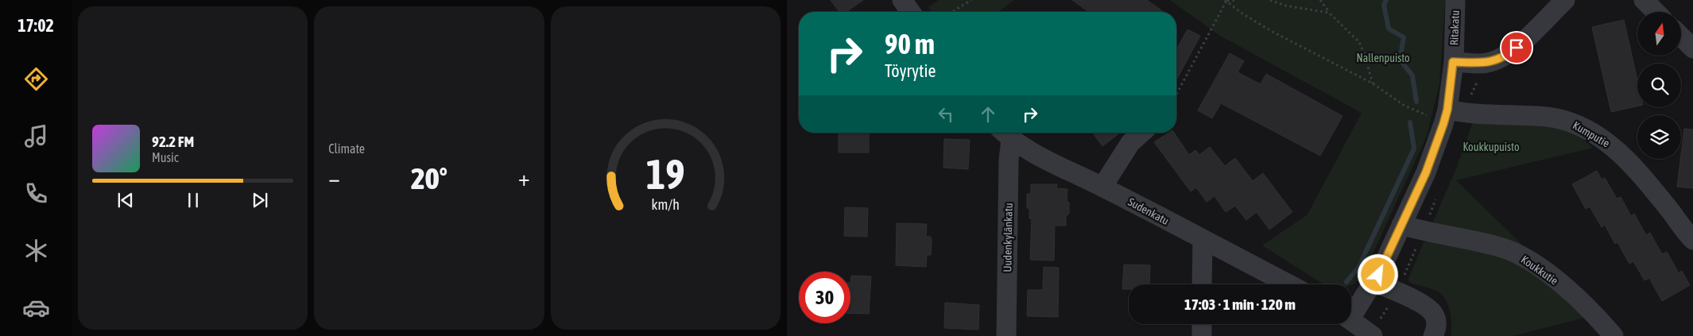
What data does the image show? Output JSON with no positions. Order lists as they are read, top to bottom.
{
  "streets": {
    "street": [
      "Ritakatu",
      "Kumputie",
      "Sudenkatu",
      "Uudenkylänkatu",
      "Koukkutie"
    ]
  },
  "crossings": [
    ["Ritakatu", "Kumputie"],
    ["Ritakatu", "Koukkutie"],
    ["Sudenkatu", "Uudenkylänkatu"]
  ],
  "parks": ["Nallenpuisto", "Koukkupuisto"],
  "north": "top",
  "page": {
    "tabs": "17:02",
    "tile": "Climate",
    "turn": ["90 m", "Töyrytie"],
    "song": ["92.2 FM", "Music"],
    "heat": ["−", "20°", "+"],
    "limit": "30",
    "trip": "17:03 · 1 min · 120 m",
    "gauge": ["19", "km/h"]
  }
}
